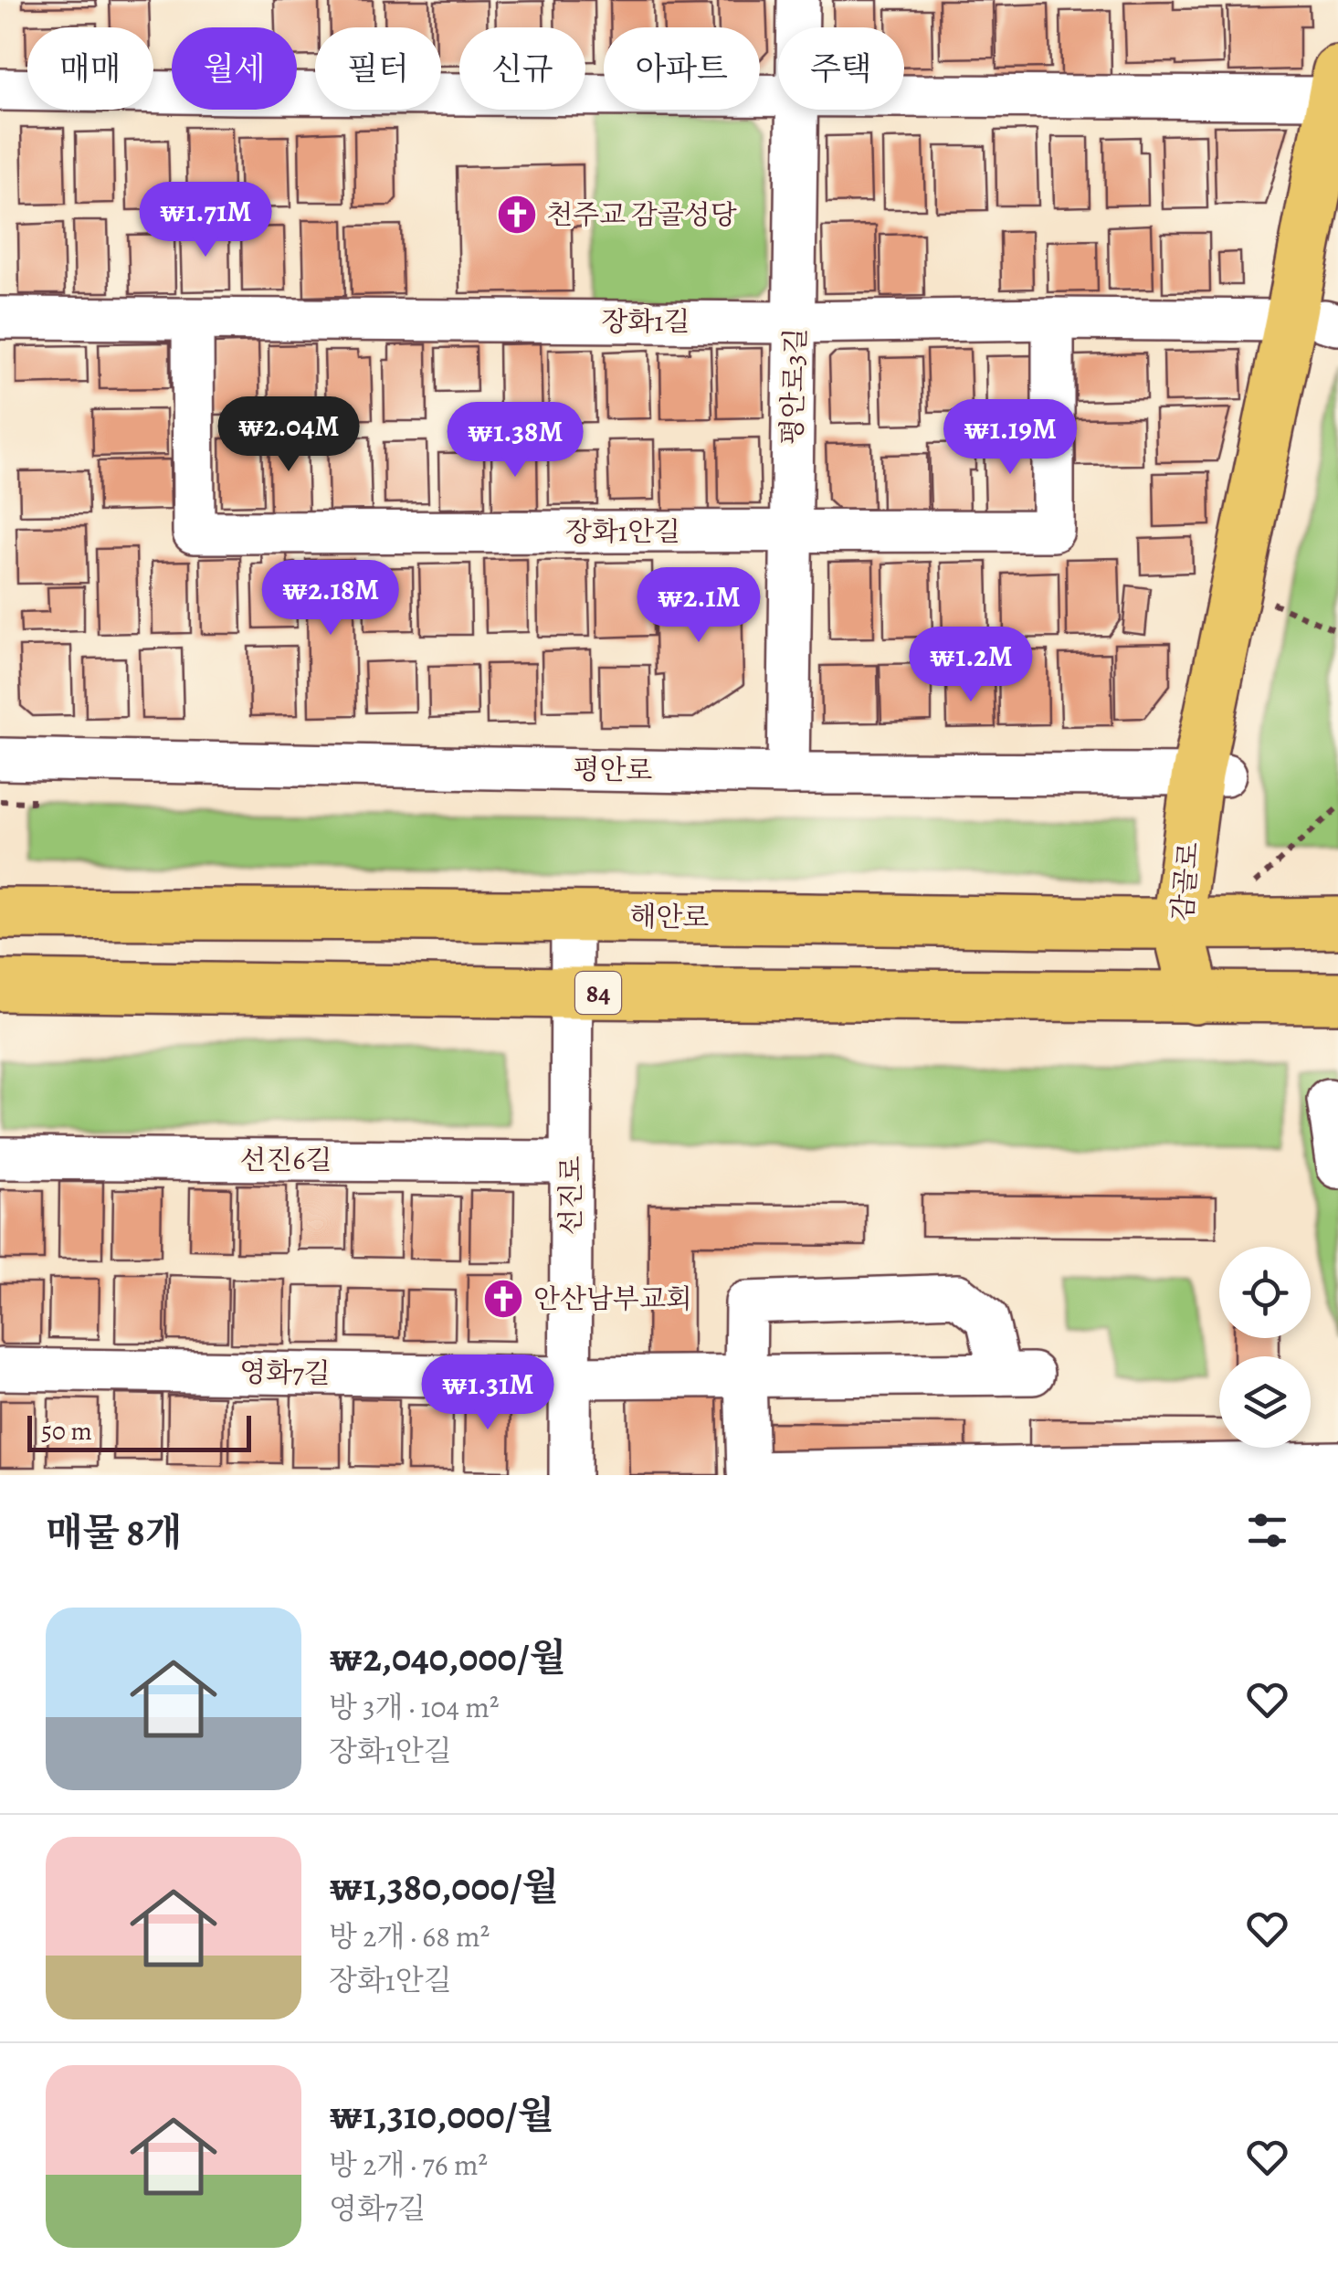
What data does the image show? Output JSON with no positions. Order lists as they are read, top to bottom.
{
  "streets": {
    "main road": ["감골로", "해안로", "84"],
    "street": [
      "장화1길",
      "평안로3길",
      "장화1안길",
      "평안로",
      "선진6길",
      "선진로",
      "영화7길"
    ]
  },
  "crossings": [
    ["장화1길", "평안로3길"],
    ["장화1길", "장화1안길"],
    ["장화1길", "감골로"],
    ["평안로3길", "장화1안길"],
    ["평안로3길", "평안로"],
    ["평안로", "감골로"],
    ["감골로", "해안로"],
    ["감골로", "84"],
    ["해안로", "선진로"],
    ["84", "선진로"],
    ["선진6길", "선진로"],
    ["선진로", "영화7길"]
  ],
  "places": {
    "church": ["천주교 감골성당", "안산남부교회"]
  },
  "scale_bar": "50 m",
  "page": {
    "chip": [
      "매매",
      "월세",
      "필터",
      "신규",
      "아파트",
      "주택"
    ],
    "price": [
      "₩1.71M",
      "₩2.04M",
      "₩1.19M",
      "₩1.38M",
      "₩2.18M",
      "₩2.1M",
      "₩1.2M",
      "₩1.31M"
    ],
    "scale": "50 m",
    "heading": "매물 8개",
    "list": [
      {
        "name": "₩2,040,000/월",
        "note": "방 3개 · 104 m² · 장화1안길"
      },
      {
        "name": "₩1,380,000/월",
        "note": "방 2개 · 68 m² · 장화1안길"
      },
      {
        "name": "₩1,310,000/월",
        "note": "방 2개 · 76 m² · 영화7길"
      }
    ]
  }
}
